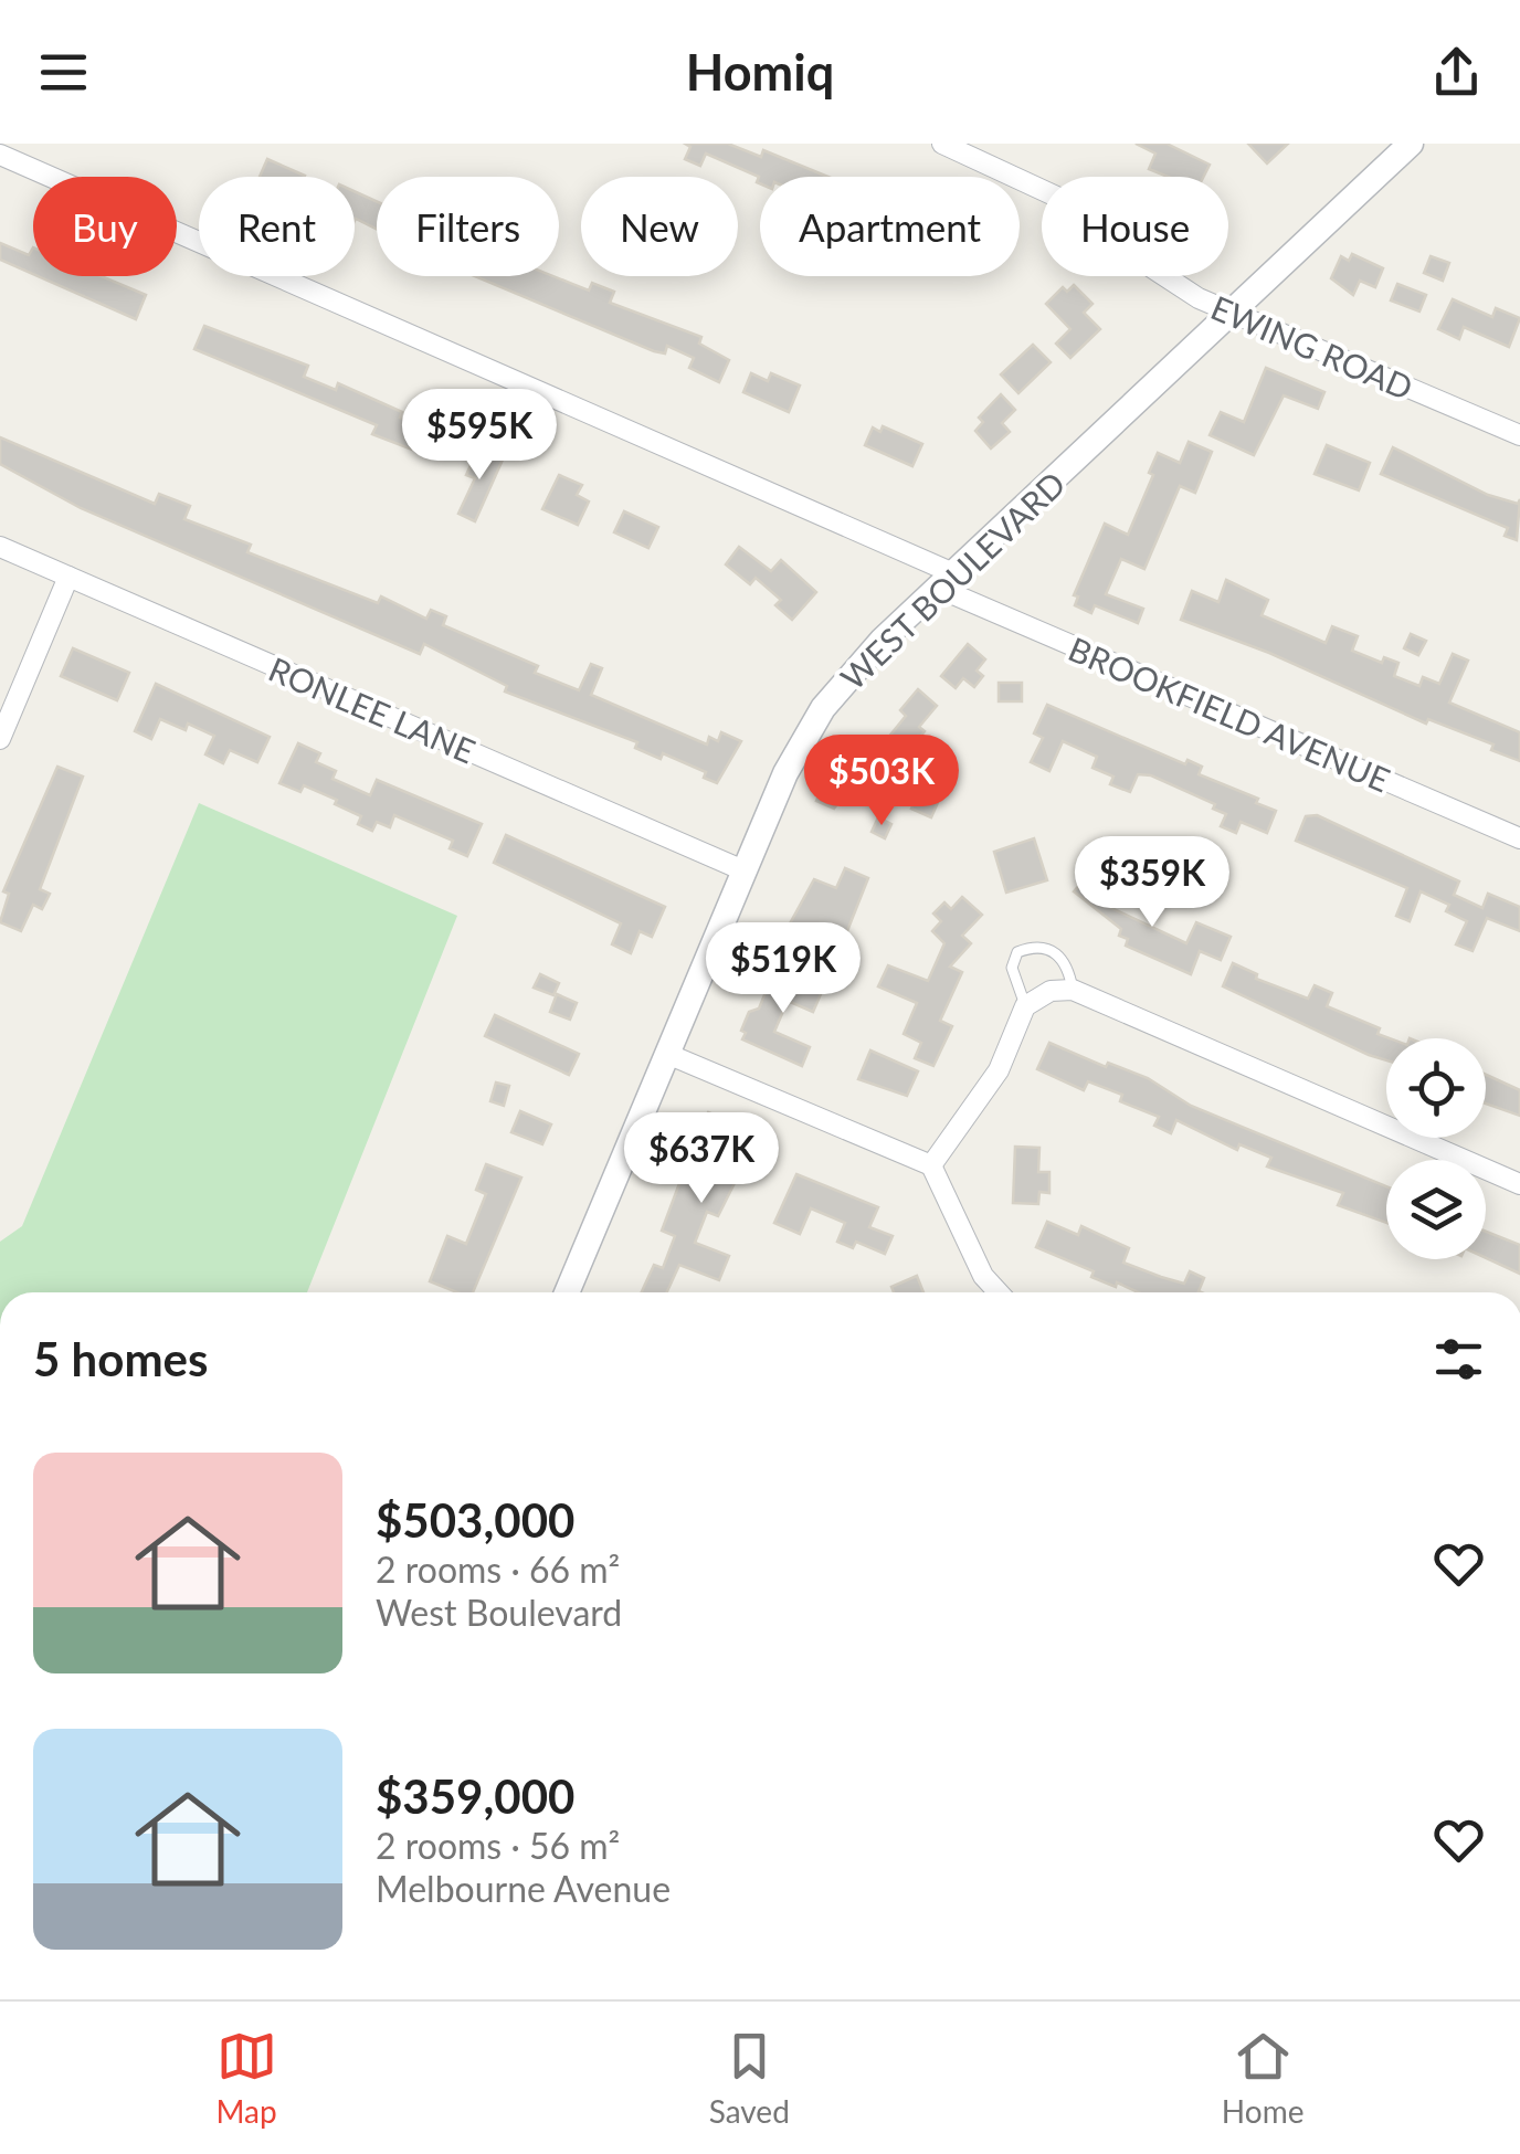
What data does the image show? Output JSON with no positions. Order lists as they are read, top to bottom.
{
  "streets": {
    "street": [
      "EWING ROAD",
      "WEST BOULEVARD",
      "RONLEE LANE",
      "BROOKFIELD AVENUE"
    ]
  },
  "crossings": [
    ["EWING ROAD", "WEST BOULEVARD"],
    ["WEST BOULEVARD", "RONLEE LANE"],
    ["WEST BOULEVARD", "BROOKFIELD AVENUE"]
  ],
  "page": {
    "header": "Homiq",
    "chip": [
      "Buy",
      "Rent",
      "Filters",
      "New",
      "Apartment",
      "House"
    ],
    "price": [
      "$595K",
      "$503K",
      "$359K",
      "$519K",
      "$637K"
    ],
    "heading": "5 homes",
    "list": [
      {
        "name": "$503,000",
        "note": "2 rooms · 66 m² · West Boulevard"
      },
      {
        "name": "$359,000",
        "note": "2 rooms · 56 m² · Melbourne Avenue"
      }
    ],
    "tabs": ["Map", "Saved", "Home"]
  }
}
